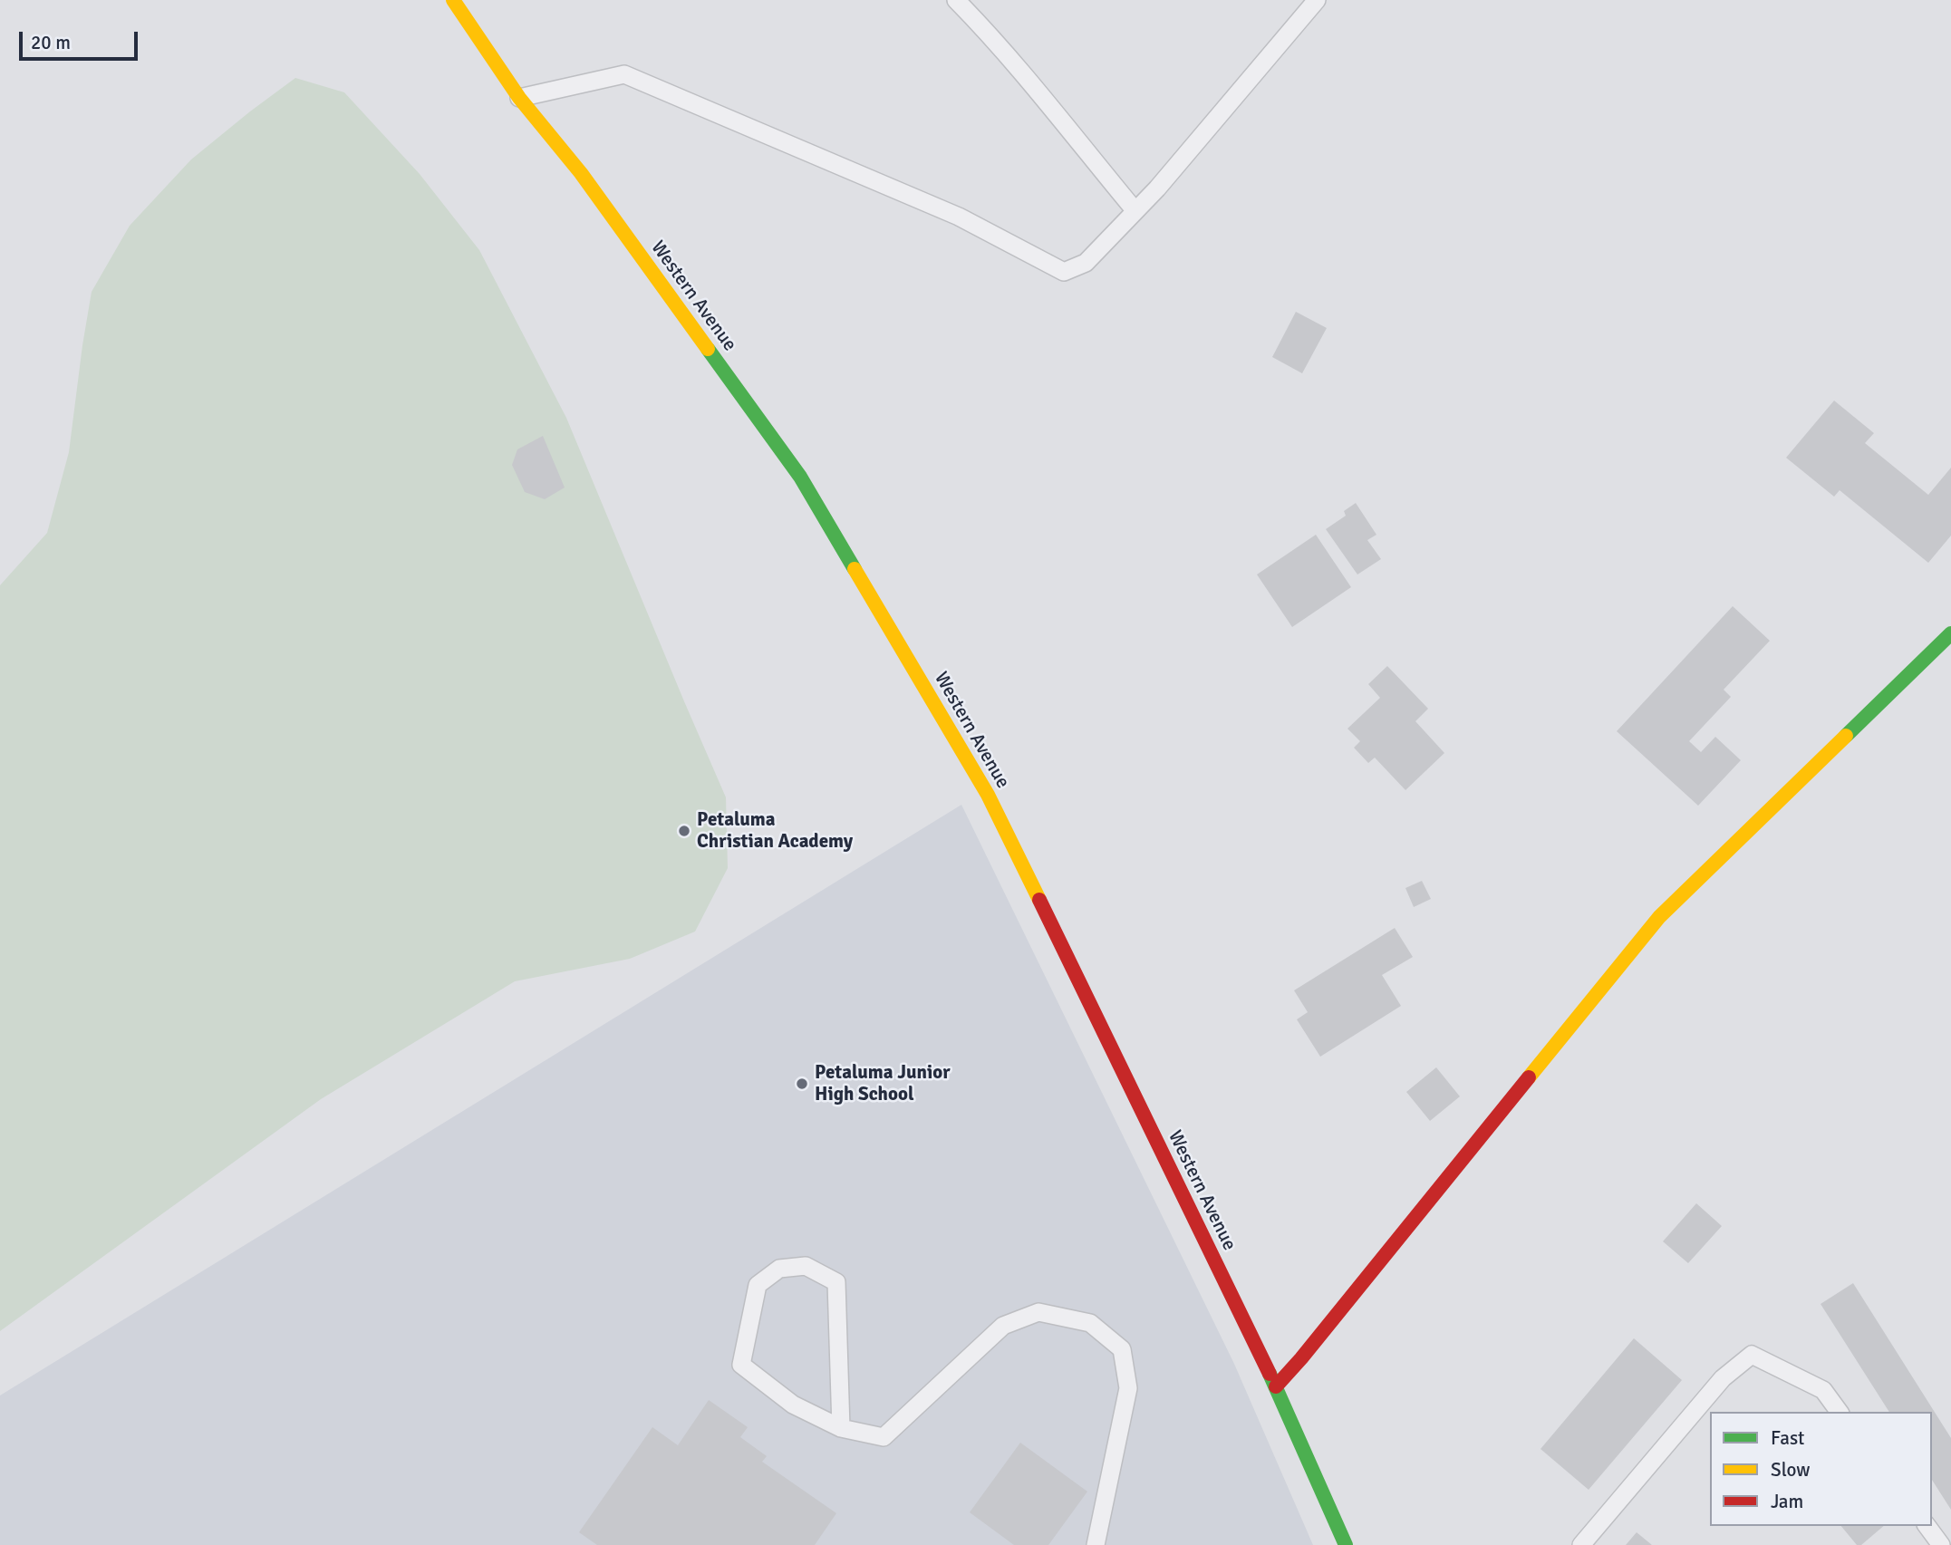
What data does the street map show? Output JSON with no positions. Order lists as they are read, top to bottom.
{
  "streets": {
    "street": ["Western Avenue"]
  },
  "places": ["Petaluma Christian Academy", "Petaluma Junior High School"],
  "legend": ["Fast", "Slow", "Jam"],
  "scale_bar": "20 m"
}
